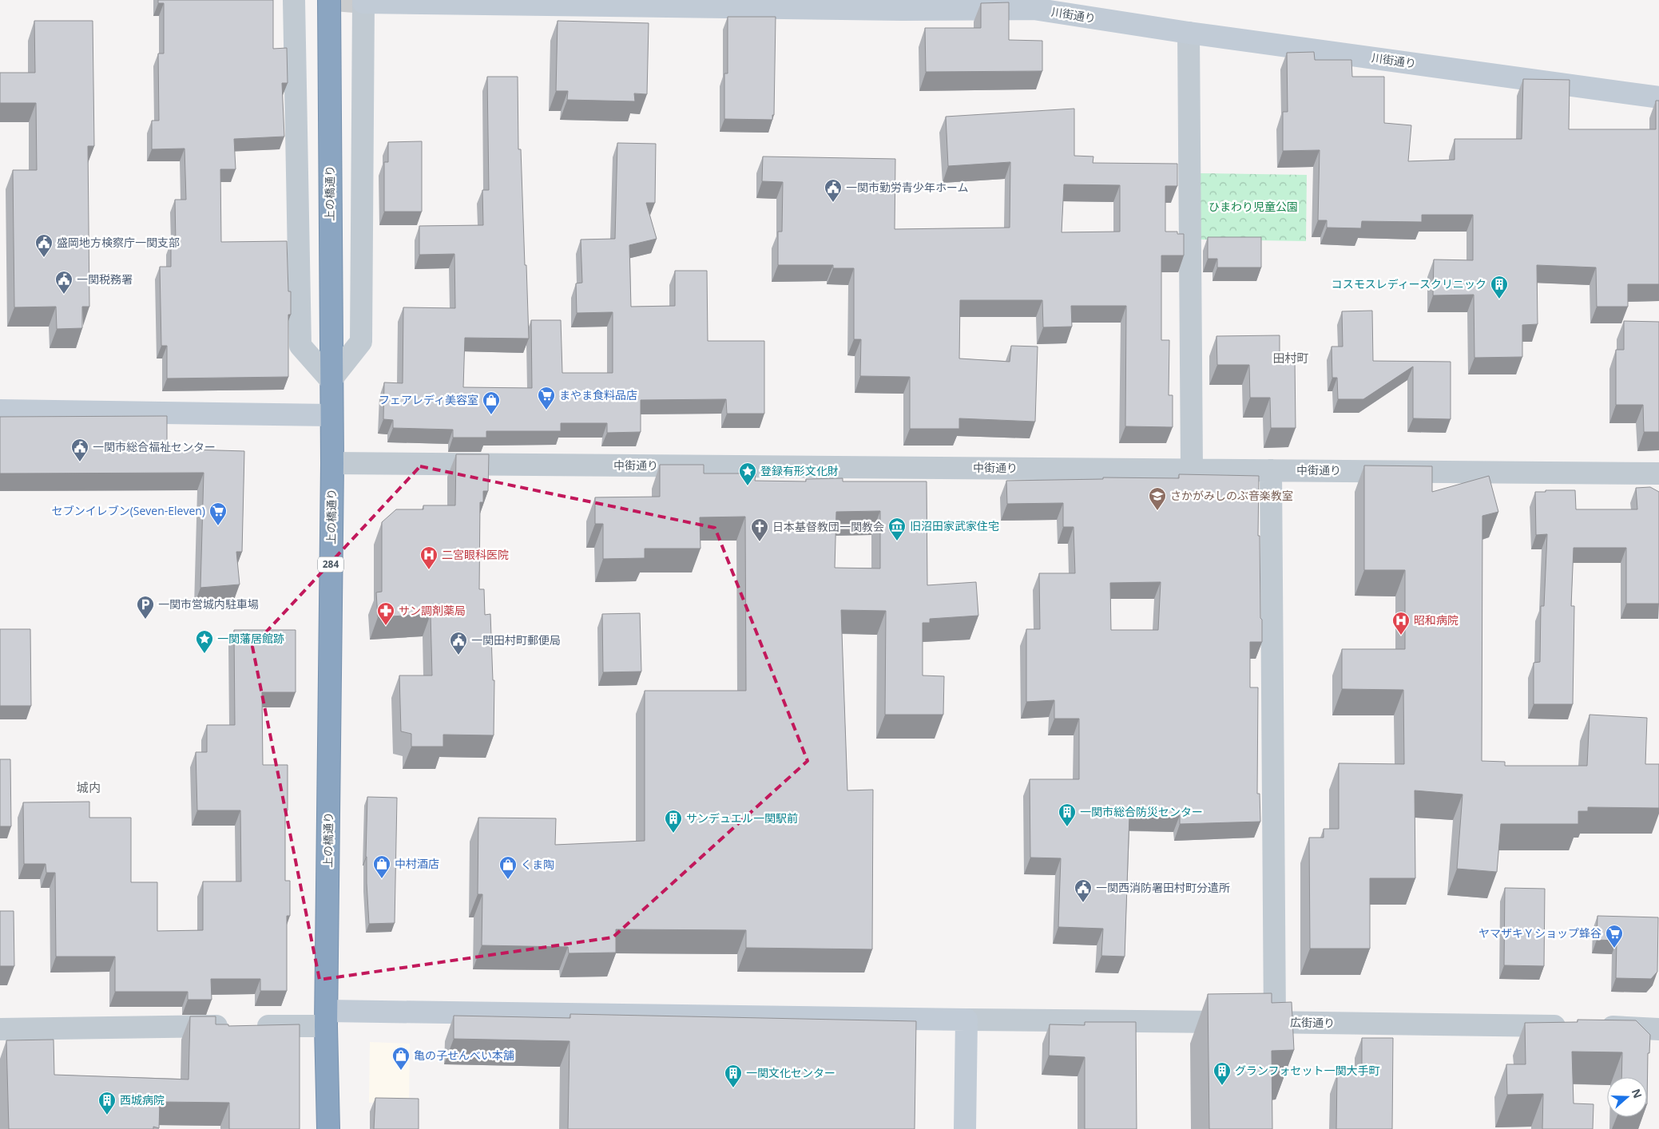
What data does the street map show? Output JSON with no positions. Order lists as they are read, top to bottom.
{
  "streets": {
    "highway": ["上の橋通り", "284"],
    "street": ["川街通り", "中街通り", "広街通り"]
  },
  "crossings": [
    ["川街通り", "上の橋通り"],
    ["上の橋通り", "中街通り"]
  ],
  "districts": ["田村町", "城内"],
  "parks": ["ひまわり児童公園"],
  "places": {
    "public building": [
      "一関市勤労青少年ホーム",
      "盛岡地方検察庁一関支部",
      "一関税務署",
      "一関市総合福祉センター",
      "一関田村町郵便局",
      "一関西消防署田村町分遣所"
    ],
    "building": [
      "コスモスレディースクリニック",
      "一関市総合防災センター",
      "サンデュエル一関駅前",
      "グランフォセット一関大手町",
      "一関文化センター",
      "西城病院"
    ],
    "supermarket": ["まやま食料品店", "セブンイレブン(Seven-Eleven)", "ヤマザキＹショップ蜂谷"],
    "shop": [
      "フェアレディ美容室",
      "中村酒店",
      "くま陶",
      "亀の子せんべい本舗"
    ],
    "place": ["登録有形文化財", "一関藩居館跡"],
    "school or university": ["さかがみしのぶ音楽教室"],
    "museum": ["旧沼田家武家住宅"],
    "church": ["日本基督教団一関教会"],
    "hospital": ["二宮眼科医院", "昭和病院"],
    "parking": ["一関市営城内駐車場"],
    "pharmacy": ["サン調剤薬局"]
  },
  "north": "right"
}
